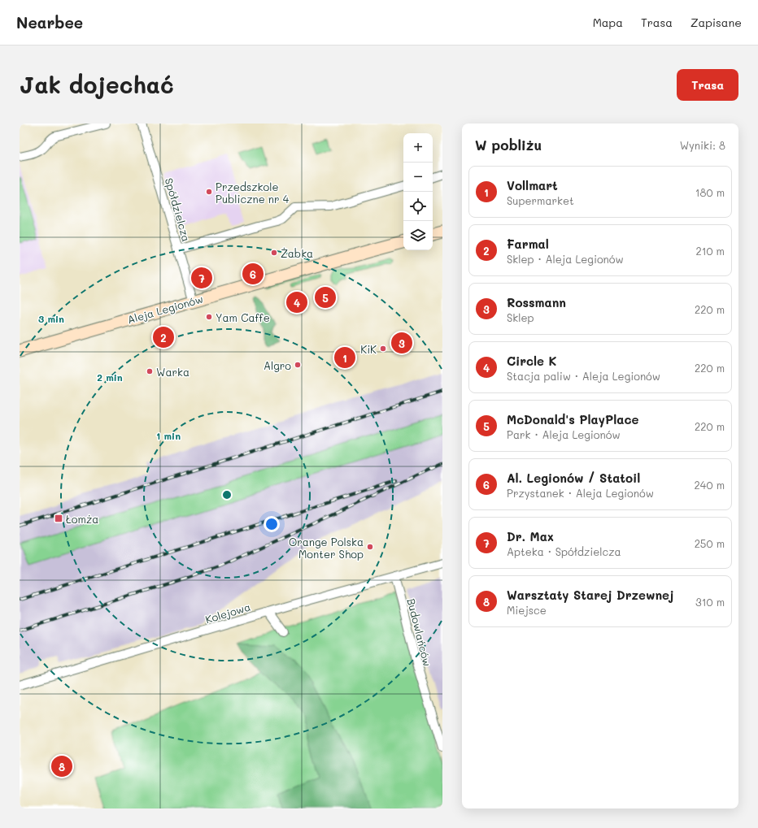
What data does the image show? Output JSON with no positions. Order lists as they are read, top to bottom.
{
  "streets": {
    "main road": ["Aleja Legionów"],
    "street": ["Spółdzielcza", "Kolejowa", "Budowlańców"]
  },
  "crossings": [
    ["Spółdzielcza", "Aleja Legionów"],
    ["Kolejowa", "Budowlańców"]
  ],
  "places": {
    "other": [
      "Przedszkole Publiczne nr 4",
      "Żabka",
      "Yam Caffe",
      "KiK",
      "Algro",
      "Warka",
      "Orange Polska Monter Shop"
    ],
    "transit": ["Łomża"]
  },
  "page": {
    "header": "Nearbee",
    "nav": ["Mapa", "Trasa", "Zapisane"],
    "buttons": "Trasa",
    "title": "Jak dojechać",
    "heading": ["W pobliżu", "Wyniki: 8"],
    "map_buttons": ["+", "−"],
    "list": [
      {
        "mark": "1",
        "name": "Vollmart",
        "note": "Supermarket",
        "value": "180 m"
      },
      {
        "mark": "2",
        "name": "Farmal",
        "note": "Sklep · Aleja Legionów",
        "value": "210 m"
      },
      {
        "mark": "3",
        "name": "Rossmann",
        "note": "Sklep",
        "value": "220 m"
      },
      {
        "mark": "4",
        "name": "Circle K",
        "note": "Stacja paliw · Aleja Legionów",
        "value": "220 m"
      },
      {
        "mark": "5",
        "name": "McDonald's PlayPlace",
        "note": "Park · Aleja Legionów",
        "value": "220 m"
      },
      {
        "mark": "6",
        "name": "Al. Legionów / Statoil",
        "note": "Przystanek · Aleja Legionów",
        "value": "240 m"
      },
      {
        "mark": "7",
        "name": "Dr. Max",
        "note": "Apteka · Spółdzielcza",
        "value": "250 m"
      },
      {
        "mark": "8",
        "name": "Warsztaty Starej Drzewnej",
        "note": "Miejsce",
        "value": "310 m"
      }
    ],
    "pins": [
      "6",
      "7",
      "5",
      "4",
      "2",
      "3",
      "1",
      "8"
    ]
  },
  "rings": ["3 min", "2 min", "1 min"]
}
